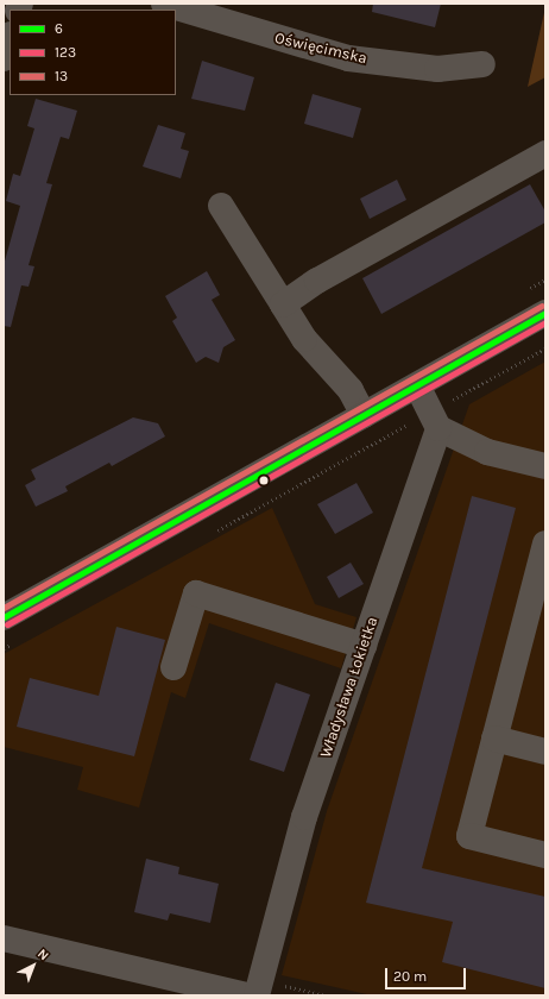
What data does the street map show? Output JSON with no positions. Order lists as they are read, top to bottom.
{
  "streets": {
    "street": ["Oświęcimska", "Władysława Łokietka"]
  },
  "lines": ["transit line 13", "transit line 6", "transit line 123"],
  "legend": ["6", "123", "13"],
  "scale_bar": "20 m",
  "north": "top right"
}
